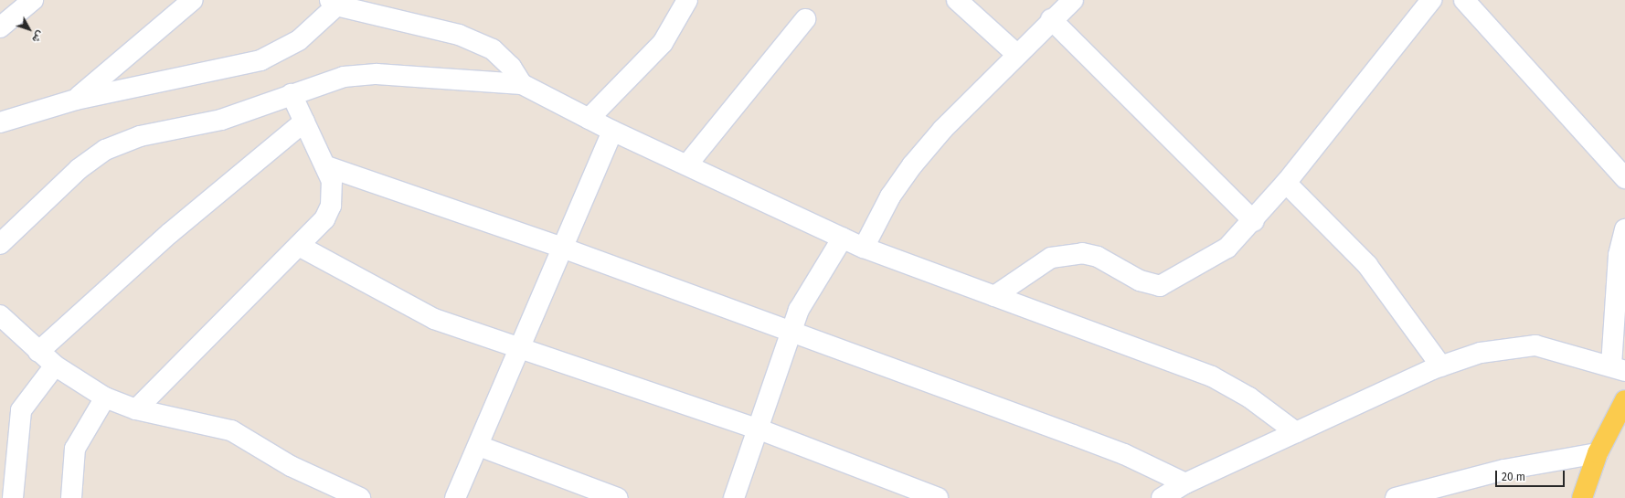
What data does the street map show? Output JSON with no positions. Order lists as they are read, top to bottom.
{
  "scale_bar": "20 m",
  "north": "bottom right"
}
